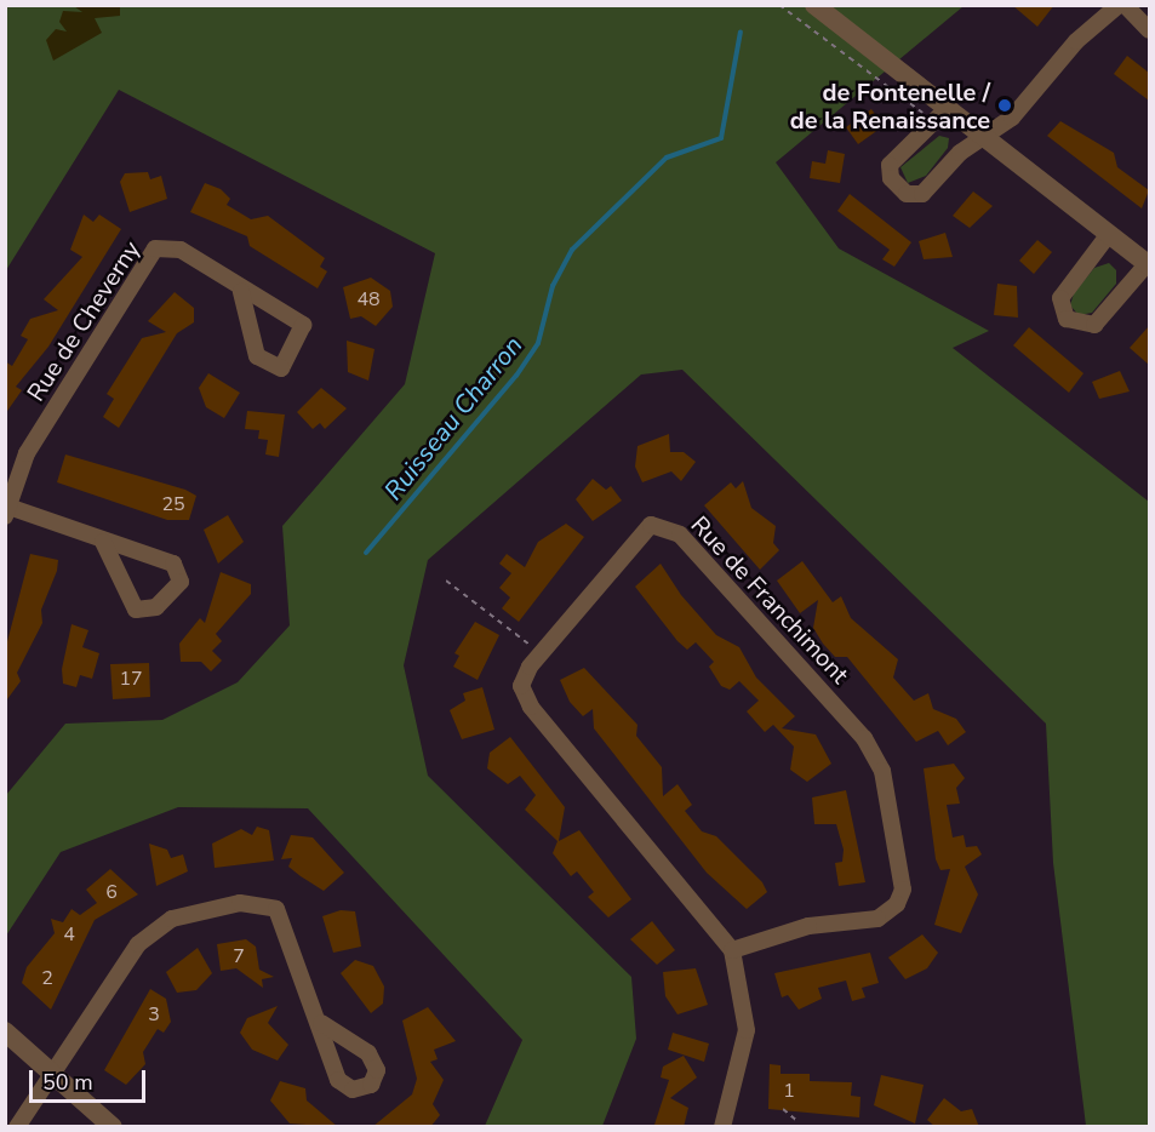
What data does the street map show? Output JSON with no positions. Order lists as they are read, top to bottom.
{
  "streets": {
    "street": ["Rue de Cheverny", "Rue de Franchimont"]
  },
  "water": ["Ruisseau Charron"],
  "places": ["de Fontenelle / de la Renaissance"],
  "house_numbers": [
    "48",
    "25",
    "17",
    "6",
    "4",
    "7",
    "2",
    "3",
    "1"
  ],
  "scale_bar": "50 m"
}
